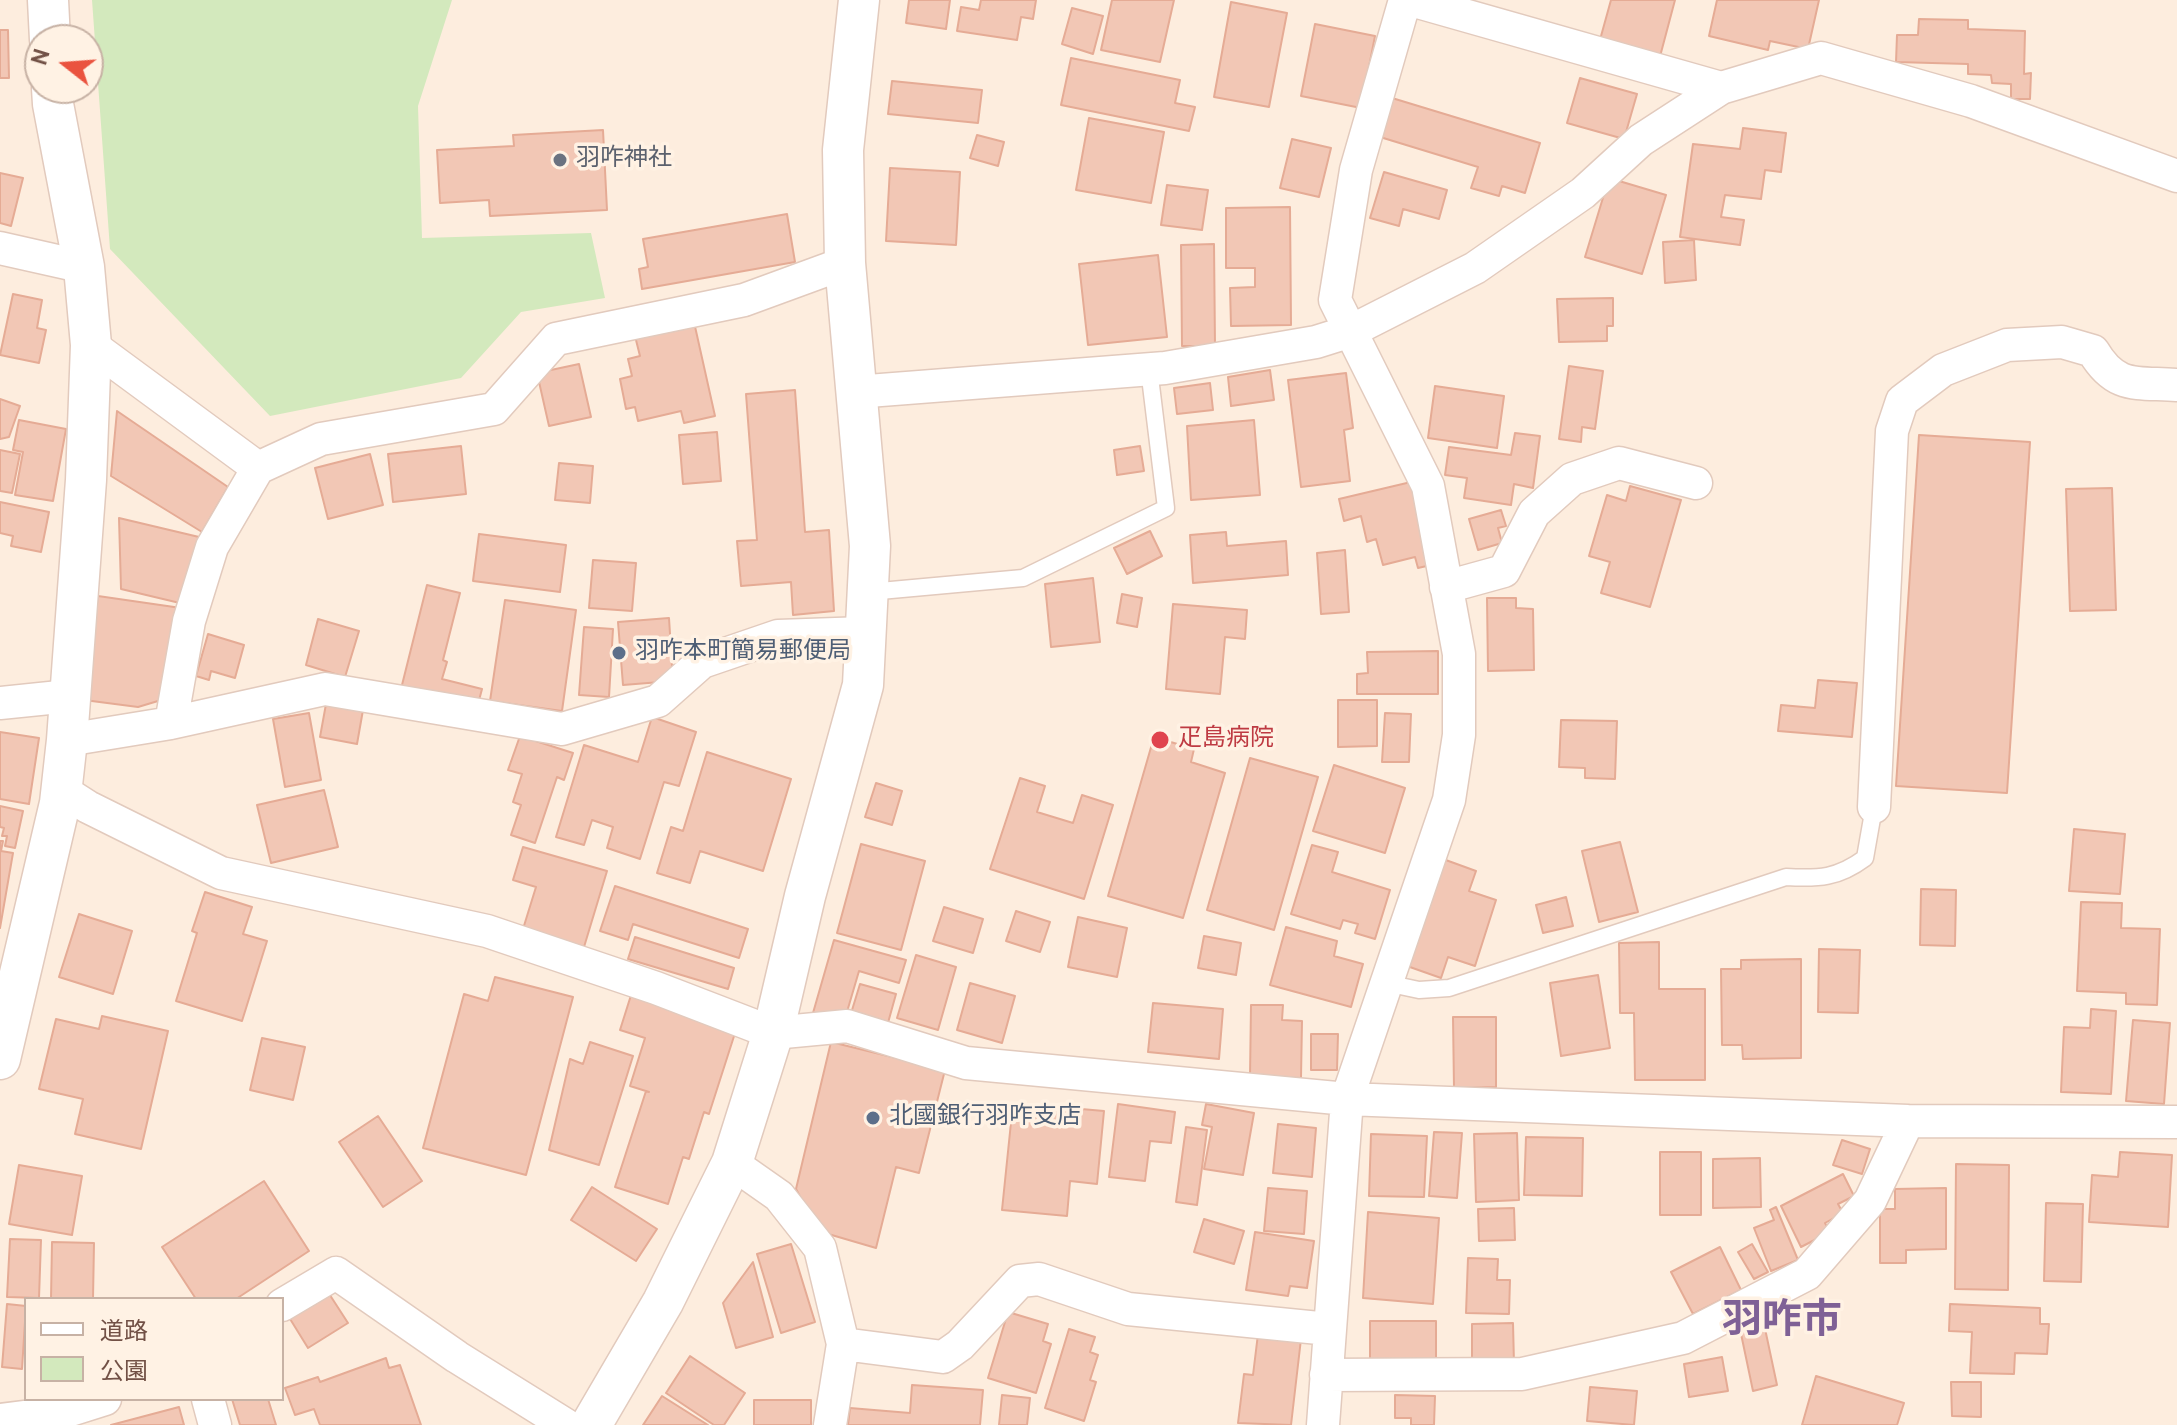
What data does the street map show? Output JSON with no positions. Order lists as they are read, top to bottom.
{
  "districts": ["羽咋市"],
  "places": [
    "羽咋神社",
    "羽咋本町簡易郵便局",
    "疋島病院",
    "北國銀行羽咋支店"
  ],
  "legend": ["道路", "公園"],
  "north": "left"
}
